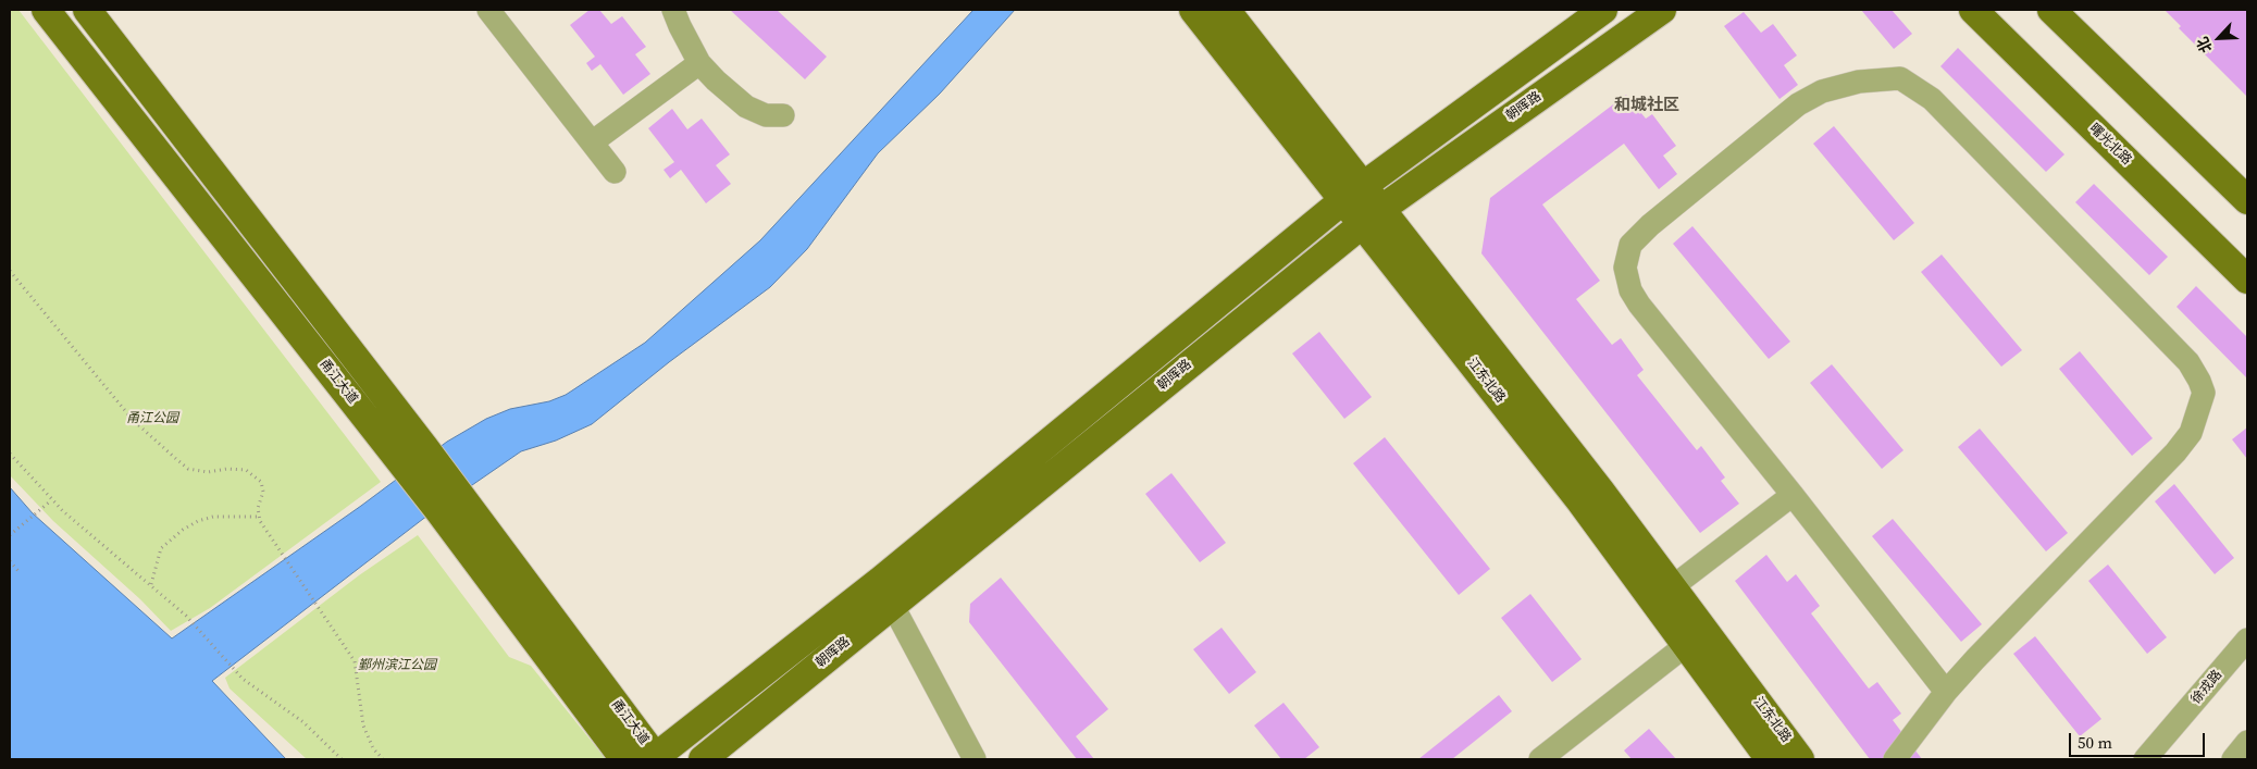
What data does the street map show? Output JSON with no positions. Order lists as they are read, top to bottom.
{
  "streets": {
    "main road": [
      "朝晖路",
      "曙光北路",
      "江东北路",
      "甬江大道"
    ],
    "street": ["徐戎路"]
  },
  "crossings": [
    ["朝晖路", "江东北路"],
    ["朝晖路", "甬江大道"]
  ],
  "districts": ["和城社区"],
  "parks": ["甬江公园", "鄞州滨江公园"],
  "scale_bar": "50 m",
  "north": "bottom left"
}
